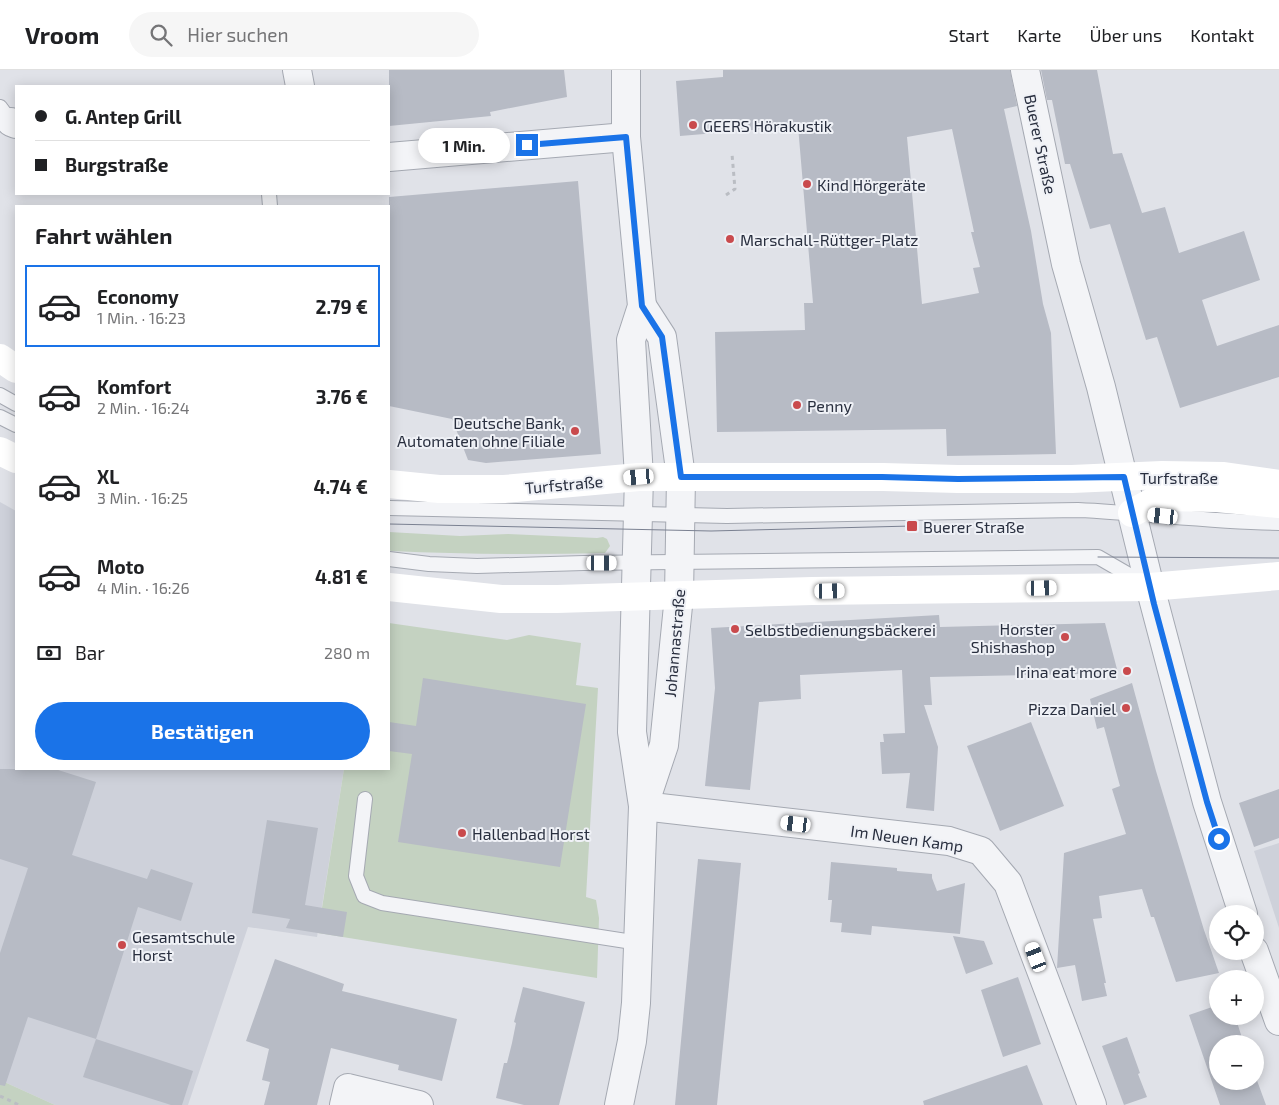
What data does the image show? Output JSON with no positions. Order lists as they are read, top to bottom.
{
  "streets": {
    "main road": ["Turfstraße"],
    "street": ["Buerer Straße", "Johannastraße", "Im Neuen Kamp"]
  },
  "crossings": [
    ["Buerer Straße", "Turfstraße"],
    ["Turfstraße", "Johannastraße"],
    ["Johannastraße", "Im Neuen Kamp"]
  ],
  "places": {
    "other": [
      "GEERS Hörakustik",
      "Kind Hörgeräte",
      "Marschall-Rüttger-Platz",
      "Penny",
      "Deutsche Bank, Automaten ohne Filiale",
      "Selbstbedienungsbäckerei",
      "Horster Shishashop",
      "Irina eat more",
      "Pizza Daniel",
      "Hallenbad Horst",
      "Gesamtschule Horst"
    ],
    "transit": ["Buerer Straße"]
  },
  "page": {
    "header": "Vroom",
    "search": "Hier suchen",
    "nav": [
      "Start",
      "Karte",
      "Über uns",
      "Kontakt"
    ],
    "banner": ["G. Antep Grill", "Burgstraße"],
    "bubble": "1 Min.",
    "heading": "Fahrt wählen",
    "list": [
      {
        "name": "Economy",
        "note": "1 Min. · 16:23",
        "value": "2.79 €"
      },
      {
        "name": "Komfort",
        "note": "2 Min. · 16:24",
        "value": "3.76 €"
      },
      {
        "name": "XL",
        "note": "3 Min. · 16:25",
        "value": "4.74 €"
      },
      {
        "name": "Moto",
        "note": "4 Min. · 16:26",
        "value": "4.81 €"
      }
    ],
    "pay": ["Bar", "280 m"],
    "buttons": "Bestätigen",
    "map_buttons": ["+", "−"]
  }
}
